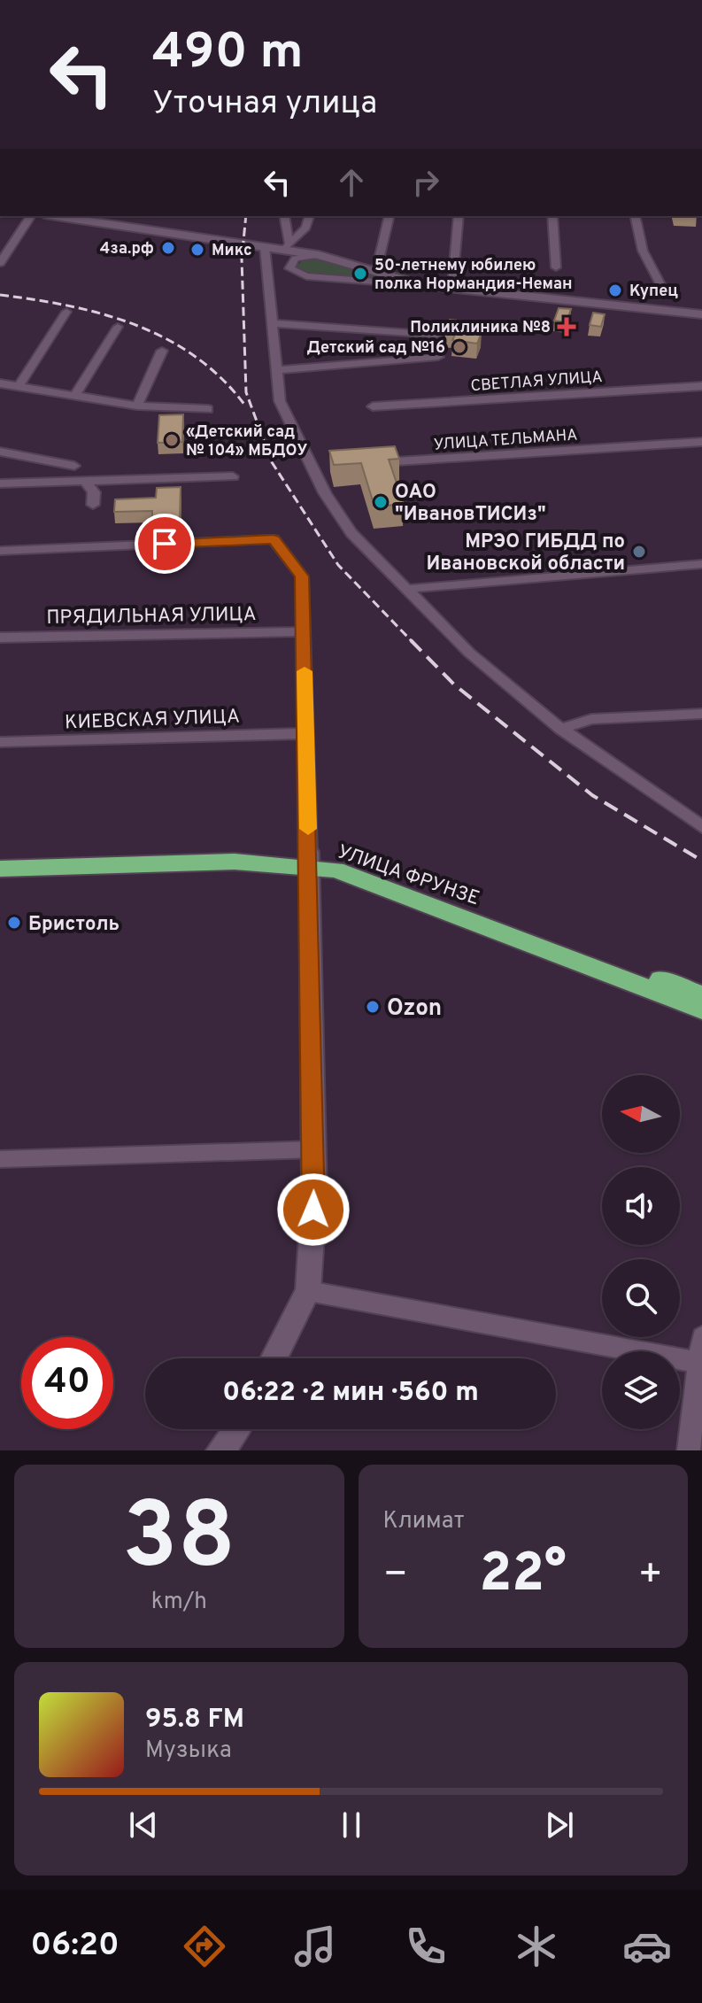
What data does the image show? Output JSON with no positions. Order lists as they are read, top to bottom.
{
  "streets": {
    "highway": ["УЛИЦА ФРУНЗЕ"],
    "street": [
      "СВЕТЛАЯ УЛИЦА",
      "УЛИЦА ТЕЛЬМАНА",
      "ПРЯДИЛЬНАЯ УЛИЦА",
      "КИЕВСКАЯ УЛИЦА"
    ]
  },
  "places": {
    "other": [
      "4за.рф",
      "Микс",
      "50-летнему юбилею полка Нормандия-Неман",
      "Купец",
      "Детский сад №16",
      "«Детский сад № 104» МБДОУ",
      "ОАО \"ИвановТИСИз\"",
      "МРЭО ГИБДД по Ивановской области",
      "Бристоль",
      "Ozon"
    ],
    "health": ["Поликлиника №8"]
  },
  "north": "left",
  "page": {
    "turn": ["490 m", "Уточная улица"],
    "limit": "40",
    "trip": "06:22 · 2 мин · 560 m",
    "tile": [
      ["38", "km/h"],
      "Климат"
    ],
    "heat": ["−", "22°", "+"],
    "song": ["95.8 FM", "Музыка"],
    "tabs": "06:20"
  }
}
